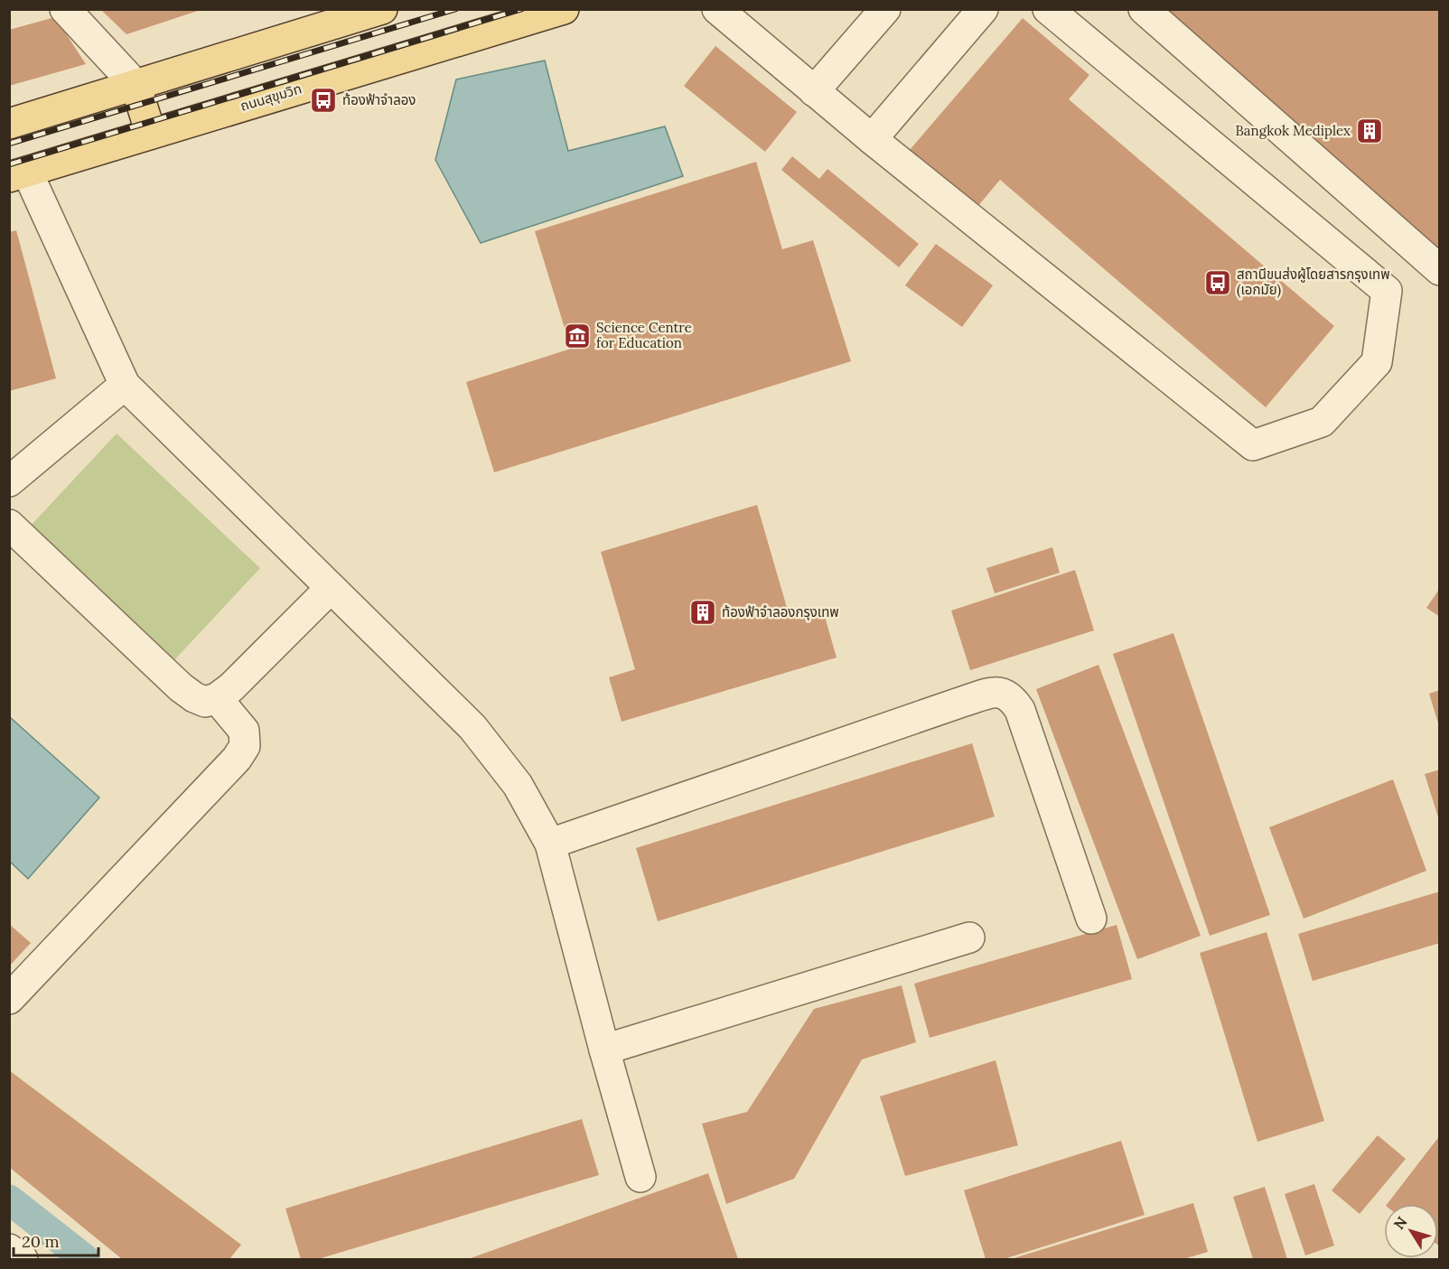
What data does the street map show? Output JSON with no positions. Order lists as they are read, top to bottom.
{
  "streets": {
    "main road": ["ถนนสุขุมวิท"]
  },
  "places": {
    "bus stop": ["ท้องฟ้าจำลอง", "สถานีขนส่งผู้โดยสารกรุงเทพ (เอกมัย)"],
    "building": ["Bangkok Mediplex", "ท้องฟ้าจำลองกรุงเทพ"],
    "museum": ["Science Centre for Education"]
  },
  "scale_bar": "20 m",
  "north": "top left"
}
